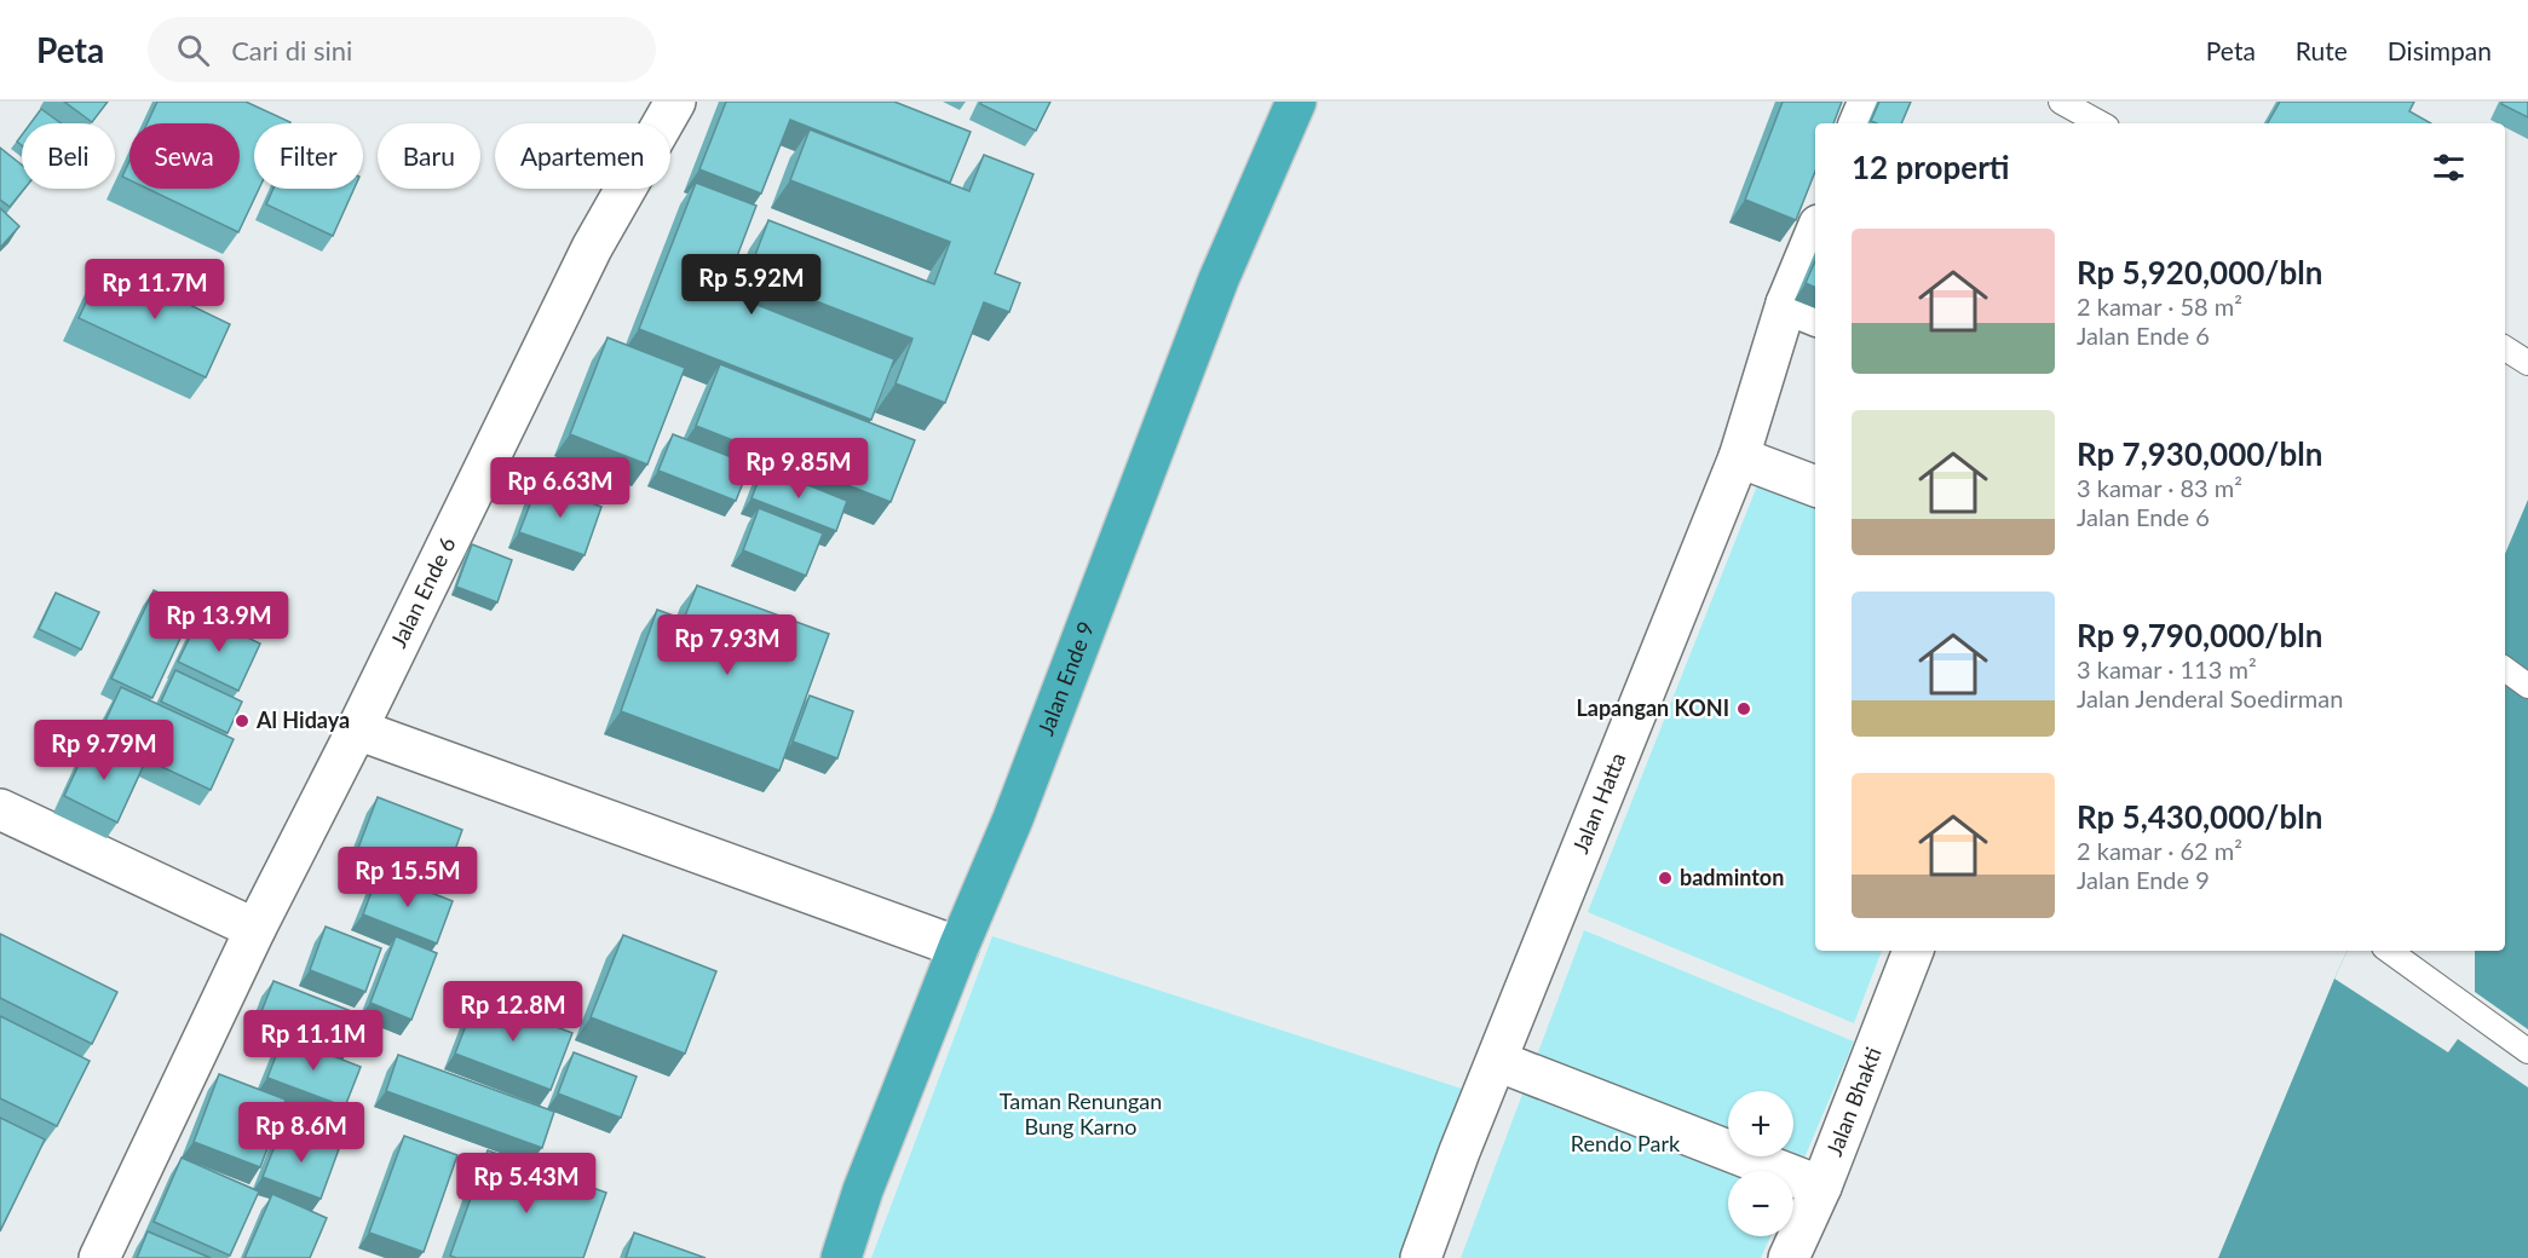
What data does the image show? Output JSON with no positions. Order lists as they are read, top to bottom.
{
  "streets": {
    "highway": ["Jalan Ende 9"],
    "street": ["Jalan Ende 6", "Jalan Hatta", "Jalan Bhakti"]
  },
  "parks": ["Taman Renungan Bung Karno", "Rendo Park"],
  "places": ["Lapangan KONI", "Al Hidaya", "badminton"],
  "page": {
    "header": "Peta",
    "search": "Cari di sini",
    "nav": ["Peta", "Rute", "Disimpan"],
    "chip": [
      "Beli",
      "Sewa",
      "Filter",
      "Baru",
      "Apartemen"
    ],
    "heading": "12 properti",
    "list": [
      {
        "name": "Rp 5,920,000/bln",
        "note": "2 kamar · 58 m² · Jalan Ende 6"
      },
      {
        "name": "Rp 7,930,000/bln",
        "note": "3 kamar · 83 m² · Jalan Ende 6"
      },
      {
        "name": "Rp 9,790,000/bln",
        "note": "3 kamar · 113 m² · Jalan Jenderal Soedirman"
      },
      {
        "name": "Rp 5,430,000/bln",
        "note": "2 kamar · 62 m² · Jalan Ende 9"
      }
    ],
    "price": [
      "Rp 5.92M",
      "Rp 11.7M",
      "Rp 9.85M",
      "Rp 6.63M",
      "Rp 13.9M",
      "Rp 7.93M",
      "Rp 9.79M",
      "Rp 15.5M",
      "Rp 12.8M",
      "Rp 11.1M",
      "Rp 8.6M",
      "Rp 5.43M"
    ],
    "map_buttons": ["+", "−"]
  }
}
